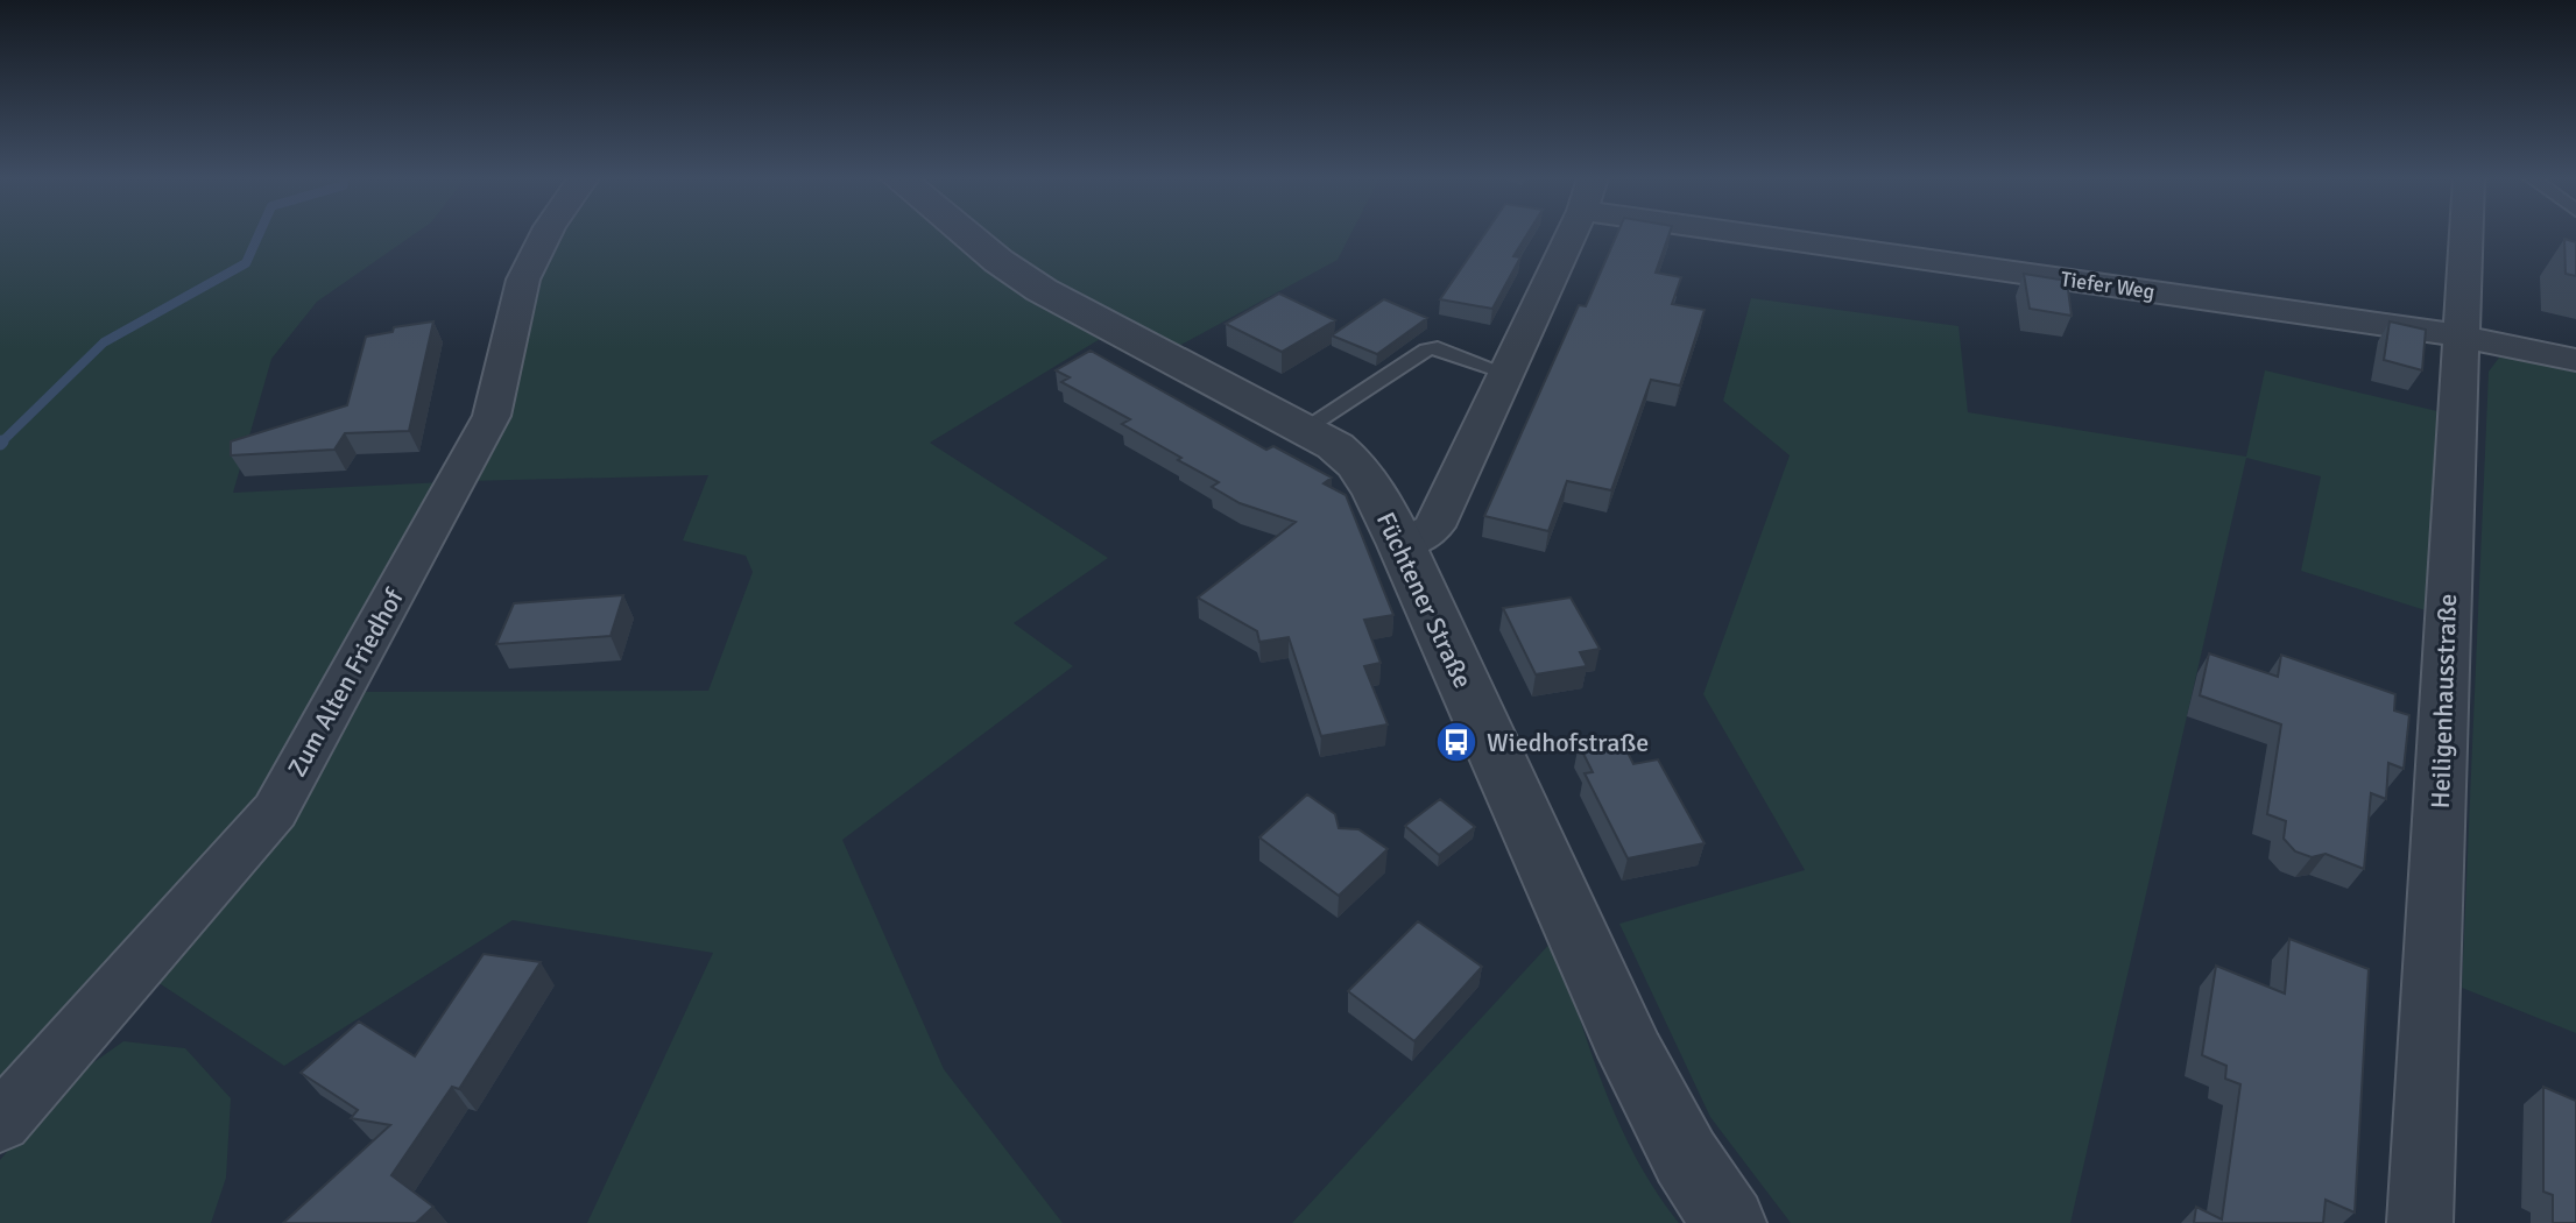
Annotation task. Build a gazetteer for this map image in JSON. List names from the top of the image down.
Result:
{
  "streets": {
    "street": [
      "Tiefer Weg",
      "Füchtener Straße",
      "Zum Alten Friedhof",
      "Heiligenhausstraße"
    ]
  },
  "crossings": [
    ["Tiefer Weg", "Heiligenhausstraße"]
  ],
  "places": {
    "bus stop": ["Wiedhofstraße"]
  }
}
